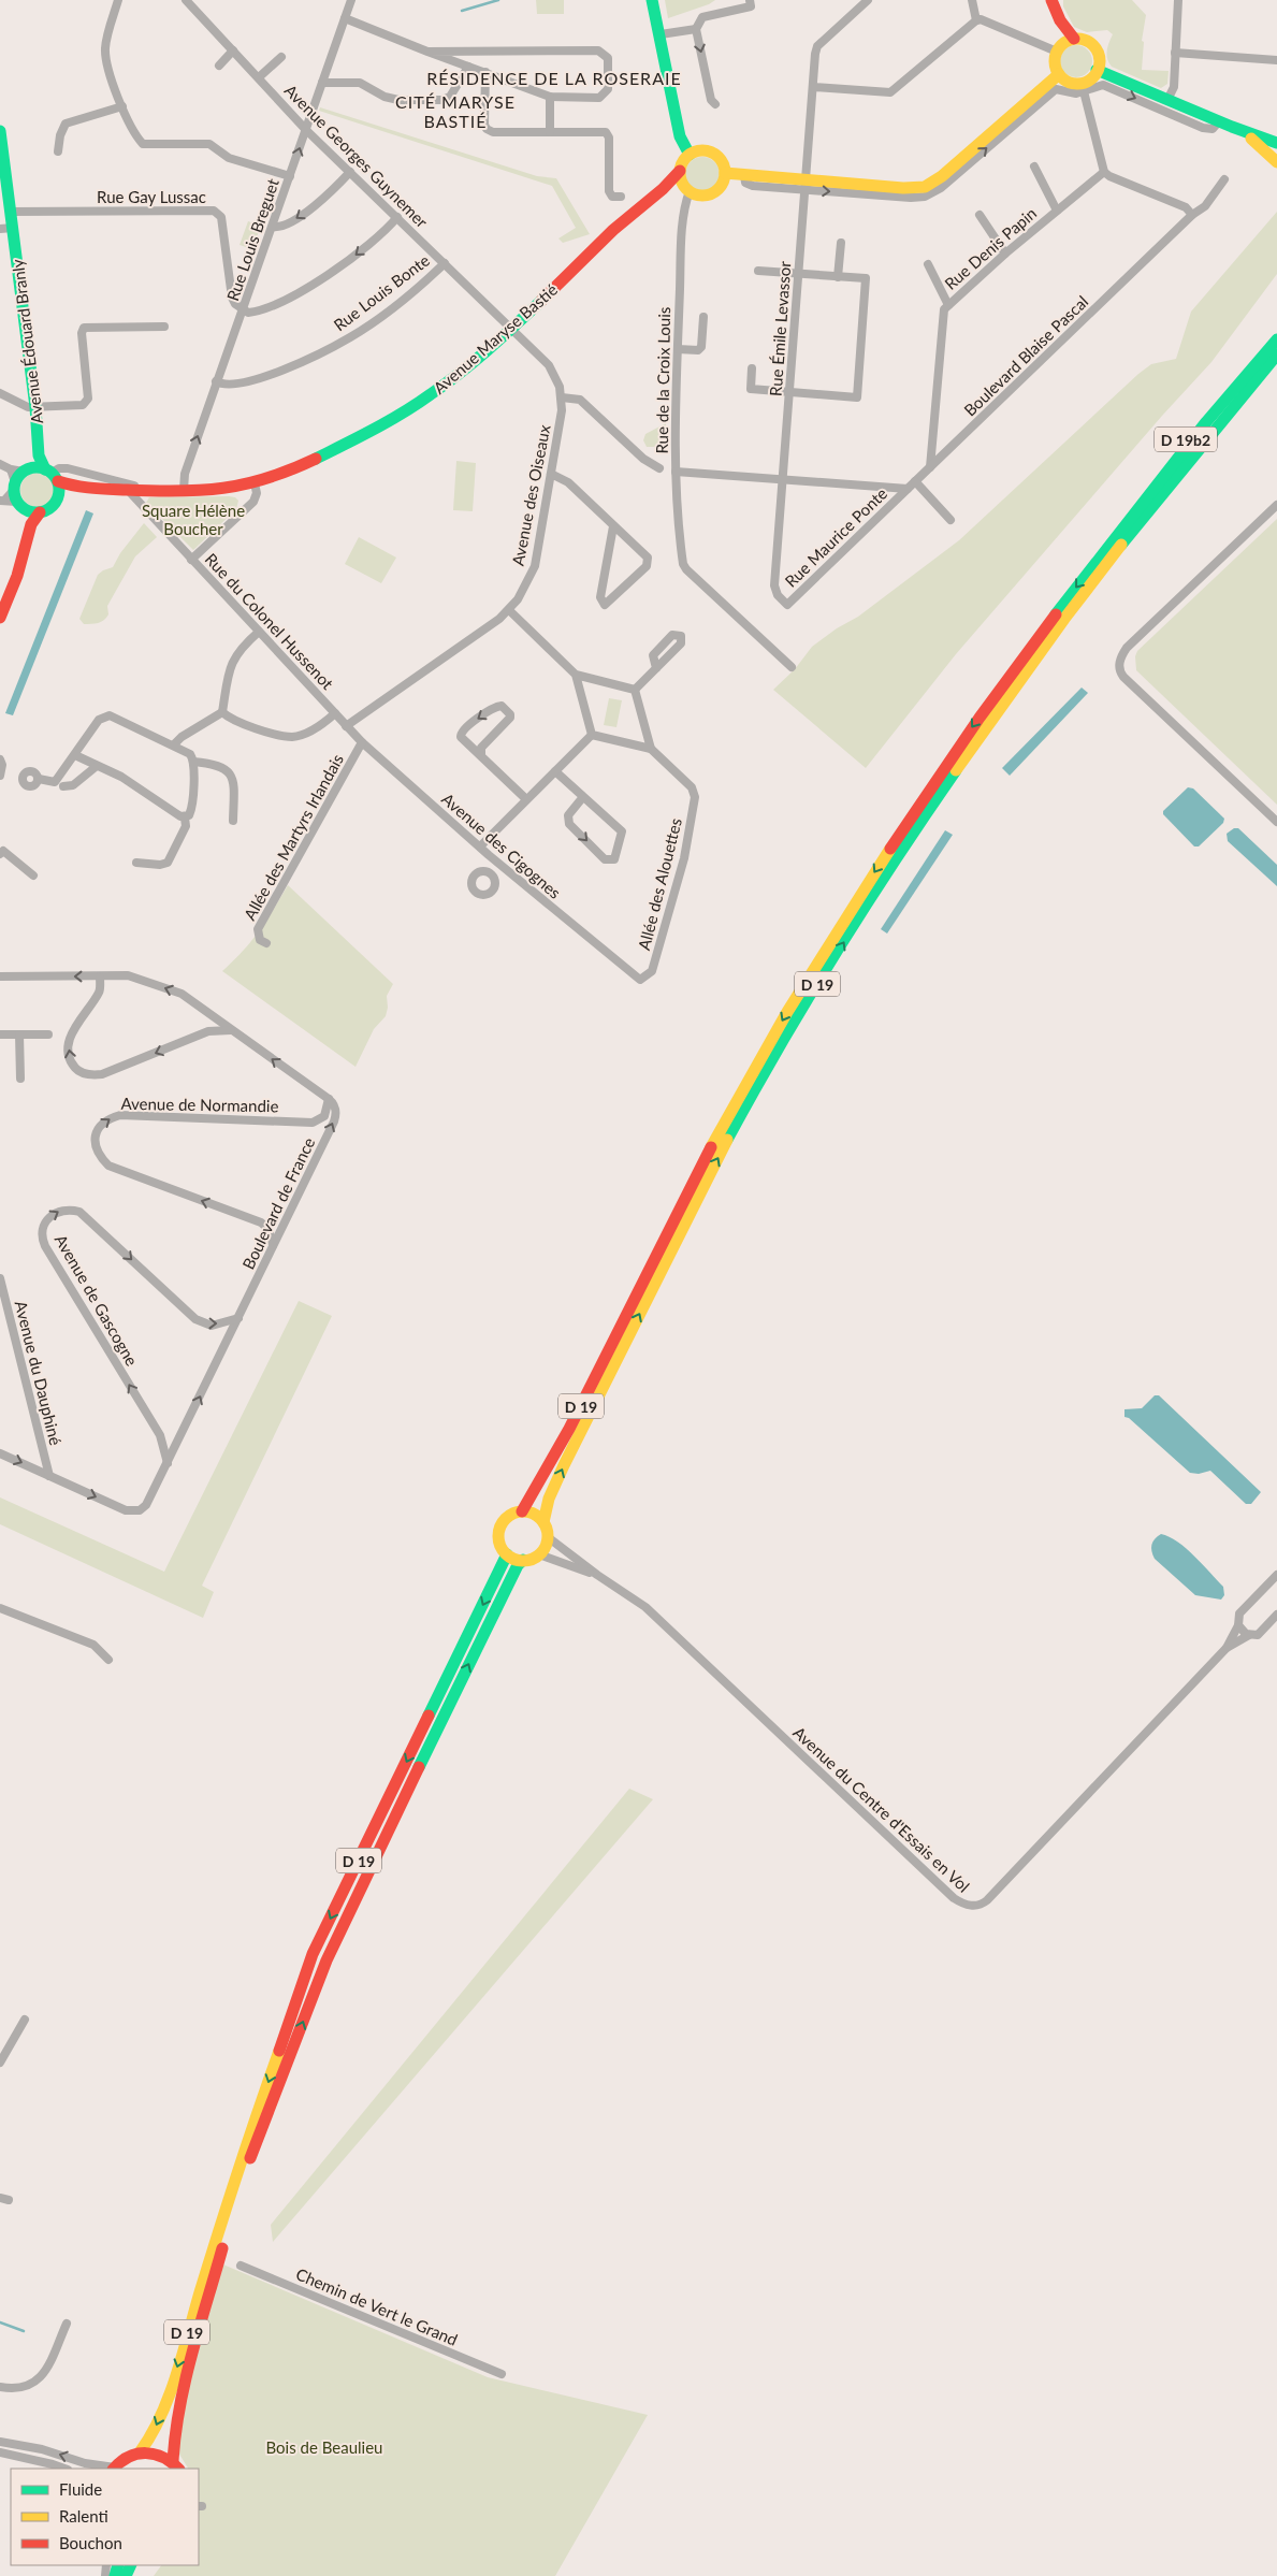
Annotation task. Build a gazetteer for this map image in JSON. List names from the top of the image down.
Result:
{
  "streets": {
    "main road": [
      "Avenue Maryse Bastié",
      "Avenue Édouard Branly",
      "D 19b2",
      "D 19"
    ],
    "street": [
      "Avenue Georges Guynemer",
      "Rue Gay Lussac",
      "Rue Louis Breguet",
      "Rue Denis Papin",
      "Rue Louis Bonte",
      "Rue Émile Levassor",
      "Boulevard Blaise Pascal",
      "Rue de la Croix Louis",
      "Avenue des Oiseaux",
      "Rue Maurice Ponte",
      "Rue du Colonel Hussenot",
      "Allée des Martyrs Irlandais",
      "Avenue des Cigognes",
      "Allée des Alouettes",
      "Avenue de Normandie",
      "Boulevard de France",
      "Avenue de Gascogne",
      "Avenue du Dauphiné",
      "Avenue du Centre d'Essais en Vol",
      "Chemin de Vert le Grand"
    ]
  },
  "crossings": [
    ["Avenue Georges Guynemer", "Rue Louis Breguet"],
    ["Avenue Georges Guynemer", "Rue Louis Bonte"],
    ["Avenue Georges Guynemer", "Avenue Maryse Bastié"],
    ["Avenue Georges Guynemer", "Avenue des Oiseaux"],
    ["Rue Gay Lussac", "Rue Louis Breguet"],
    ["Rue Gay Lussac", "Avenue Édouard Branly"],
    ["Rue Louis Breguet", "Rue Louis Bonte"],
    ["Rue Louis Breguet", "Avenue Maryse Bastié"],
    ["Rue Denis Papin", "Boulevard Blaise Pascal"],
    ["Rue Émile Levassor", "Rue Maurice Ponte"],
    ["Avenue Maryse Bastié", "Avenue Édouard Branly"],
    ["Avenue Maryse Bastié", "Rue de la Croix Louis"],
    ["Avenue Maryse Bastié", "Avenue des Oiseaux"],
    ["Avenue Maryse Bastié", "Rue du Colonel Hussenot"],
    ["Boulevard Blaise Pascal", "Rue Maurice Ponte"],
    ["D 19b2", "D 19"],
    ["Avenue des Oiseaux", "Rue du Colonel Hussenot"],
    ["Avenue des Oiseaux", "Avenue des Cigognes"],
    ["Rue du Colonel Hussenot", "Avenue des Cigognes"],
    ["Allée des Martyrs Irlandais", "Avenue des Cigognes"],
    ["Avenue des Cigognes", "Allée des Alouettes"],
    ["Avenue de Normandie", "Boulevard de France"],
    ["Boulevard de France", "Avenue de Gascogne"],
    ["Boulevard de France", "Avenue du Dauphiné"]
  ],
  "districts": ["RÉSIDENCE DE LA ROSERAIE", "CITÉ MARYSE BASTIÉ"],
  "parks": ["Square Hélène Boucher", "Bois de Beaulieu"],
  "legend": ["Fluide", "Ralenti", "Bouchon"]
}
